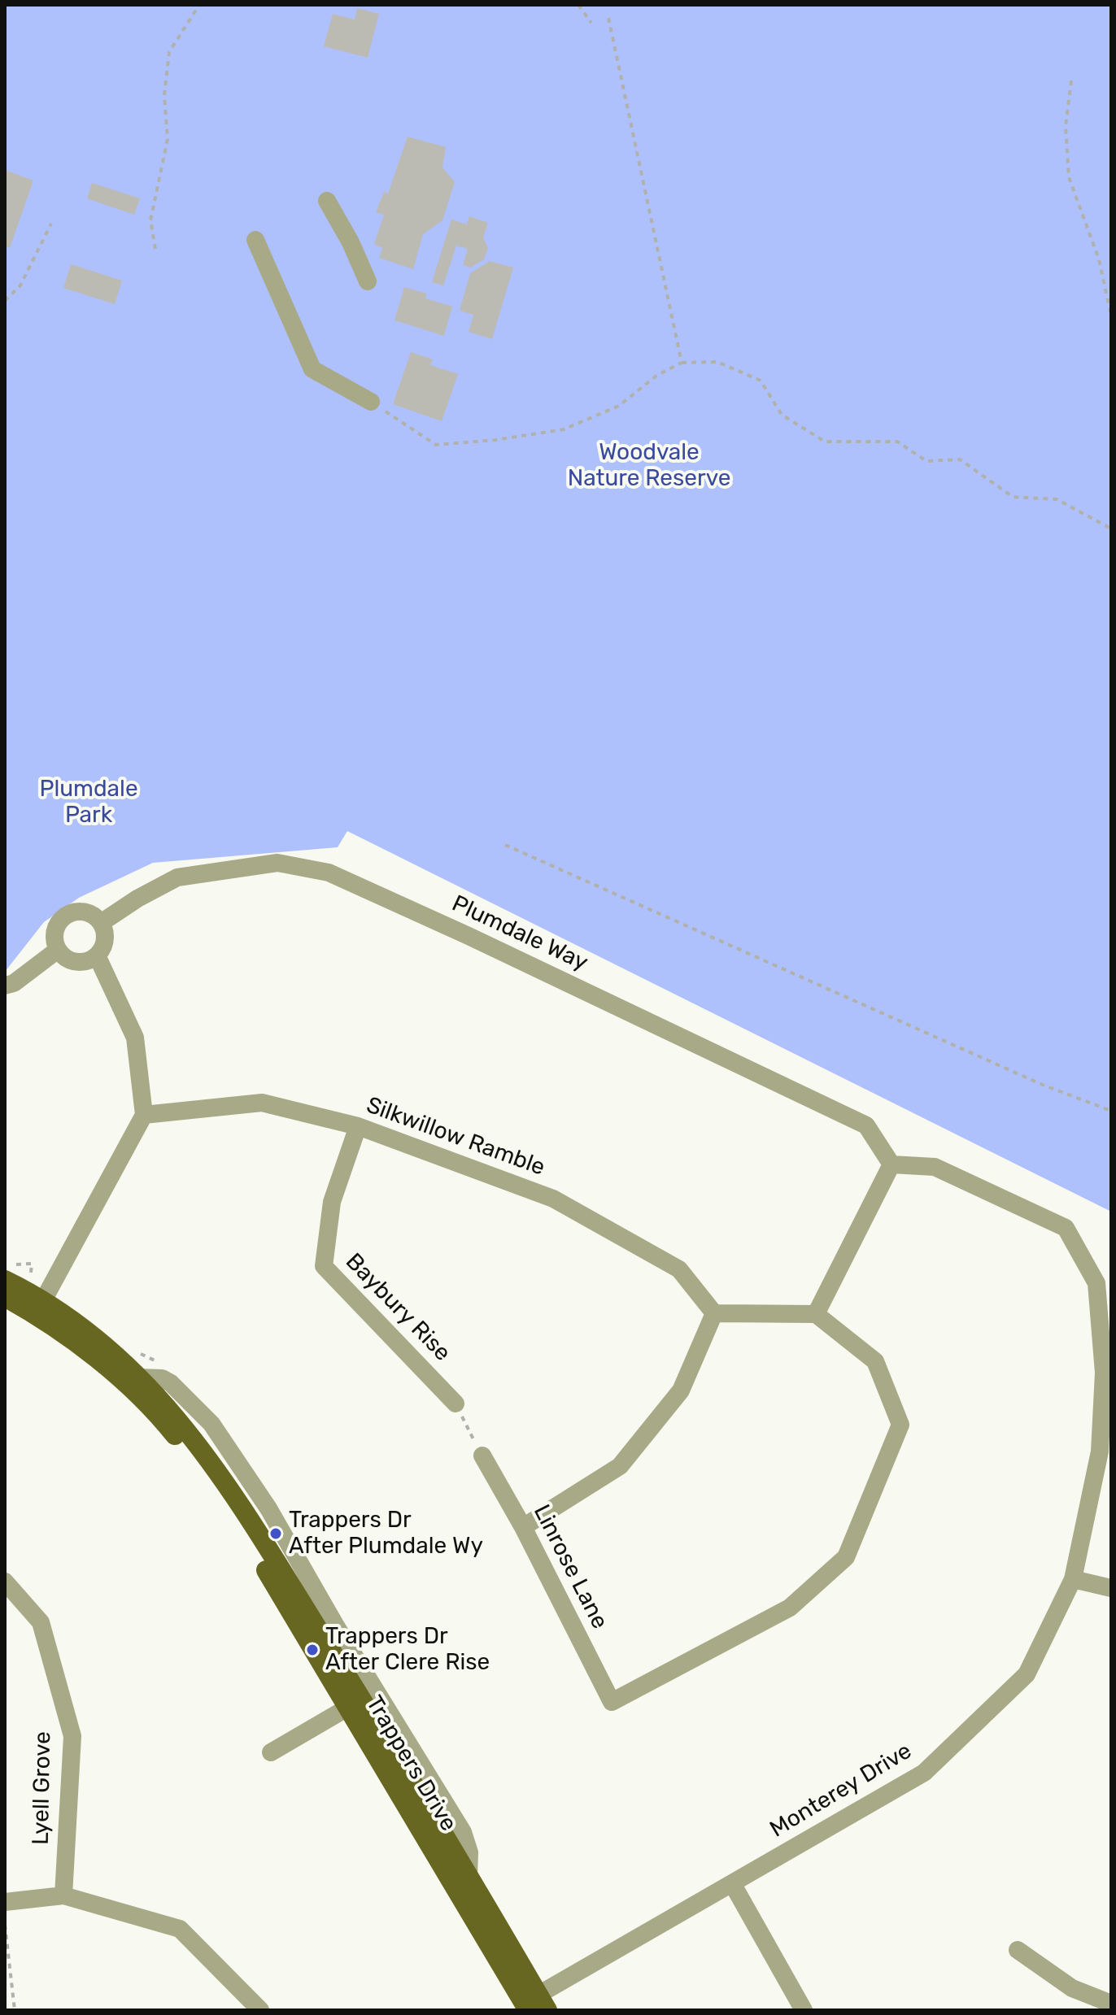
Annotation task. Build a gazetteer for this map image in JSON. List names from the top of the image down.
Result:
{
  "streets": {
    "main road": ["Trappers Drive"],
    "street": [
      "Plumdale Way",
      "Silkwillow Ramble",
      "Baybury Rise",
      "Linrose Lane",
      "Lyell Grove",
      "Monterey Drive"
    ]
  },
  "crossings": [
    ["Plumdale Way", "Monterey Drive"],
    ["Silkwillow Ramble", "Baybury Rise"],
    ["Trappers Drive", "Monterey Drive"]
  ],
  "parks": ["Woodvale Nature Reserve", "Plumdale Park"],
  "places": ["Trappers Dr After Plumdale Wy", "Trappers Dr After Clere Rise"]
}
